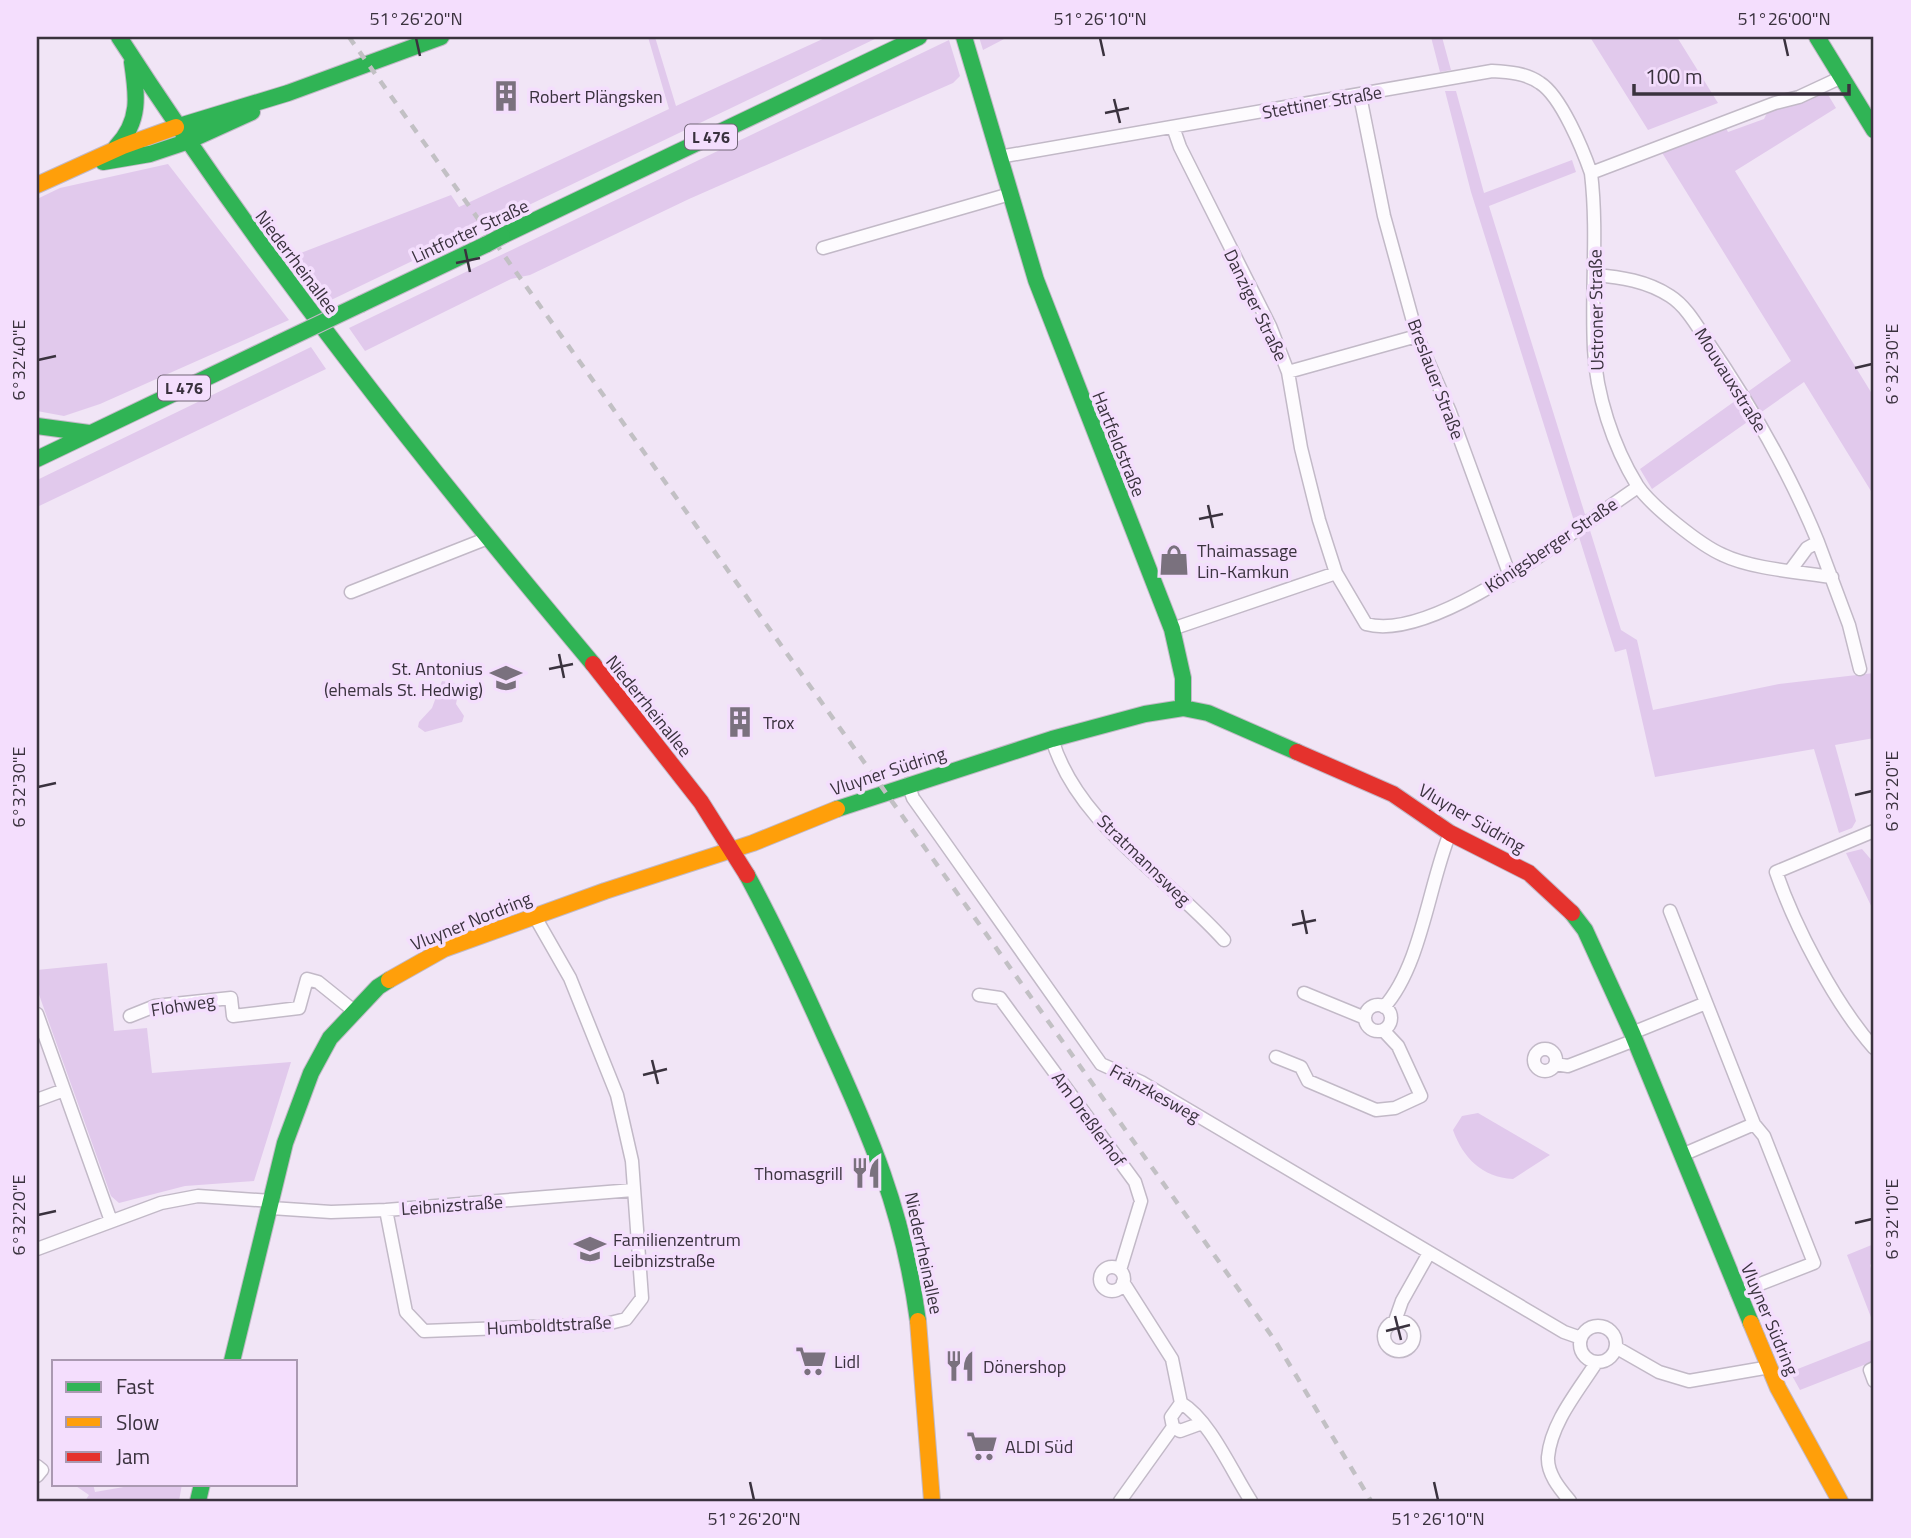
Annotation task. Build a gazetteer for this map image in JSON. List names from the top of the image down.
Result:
{
  "streets": {
    "street": [
      "Stettiner Straße",
      "L 476",
      "Lintforter Straße",
      "Niederrheinallee",
      "Danziger Straße",
      "Ustroner Straße",
      "Breslauer Straße",
      "Mouvauxstraße",
      "Hartfeldstraße",
      "Königsberger Straße",
      "Vluyner Südring",
      "Stratmannsweg",
      "Vluyner Nordring",
      "Flohweg",
      "Fränzkesweg",
      "Am Dreßlerhof",
      "Leibnizstraße",
      "Humboldtstraße"
    ]
  },
  "crossings": [
    ["Stettiner Straße", "Danziger Straße"],
    ["Stettiner Straße", "Ustroner Straße"],
    ["Stettiner Straße", "Breslauer Straße"],
    ["Stettiner Straße", "Hartfeldstraße"],
    ["Niederrheinallee", "Vluyner Südring"],
    ["Niederrheinallee", "Vluyner Nordring"],
    ["Danziger Straße", "Königsberger Straße"],
    ["Ustroner Straße", "Mouvauxstraße"],
    ["Ustroner Straße", "Königsberger Straße"],
    ["Breslauer Straße", "Königsberger Straße"],
    ["Hartfeldstraße", "Vluyner Südring"],
    ["Vluyner Südring", "Stratmannsweg"],
    ["Vluyner Südring", "Vluyner Nordring"],
    ["Vluyner Südring", "Fränzkesweg"],
    ["Vluyner Nordring", "Flohweg"],
    ["Vluyner Nordring", "Leibnizstraße"],
    ["Vluyner Nordring", "Humboldtstraße"],
    ["Leibnizstraße", "Humboldtstraße"]
  ],
  "places": {
    "building": ["Robert Plängsken", "Trox"],
    "shop": ["Thaimassage Lin-Kamkun"],
    "school or university": ["St. Antonius (ehemals St. Hedwig)", "Familienzentrum Leibnizstraße"],
    "restaurant": ["Thomasgrill", "Dönershop"],
    "supermarket": ["Lidl", "ALDI Süd"]
  },
  "legend": ["Fast", "Slow", "Jam"],
  "scale_bar": "100 m",
  "coordinates": [
    "51°26'20\"N",
    "51°26'10\"N",
    "51°26'00\"N",
    "6°32'40\"E",
    "6°32'30\"E",
    "6°32'20\"E",
    "6°32'10\"E"
  ]
}
